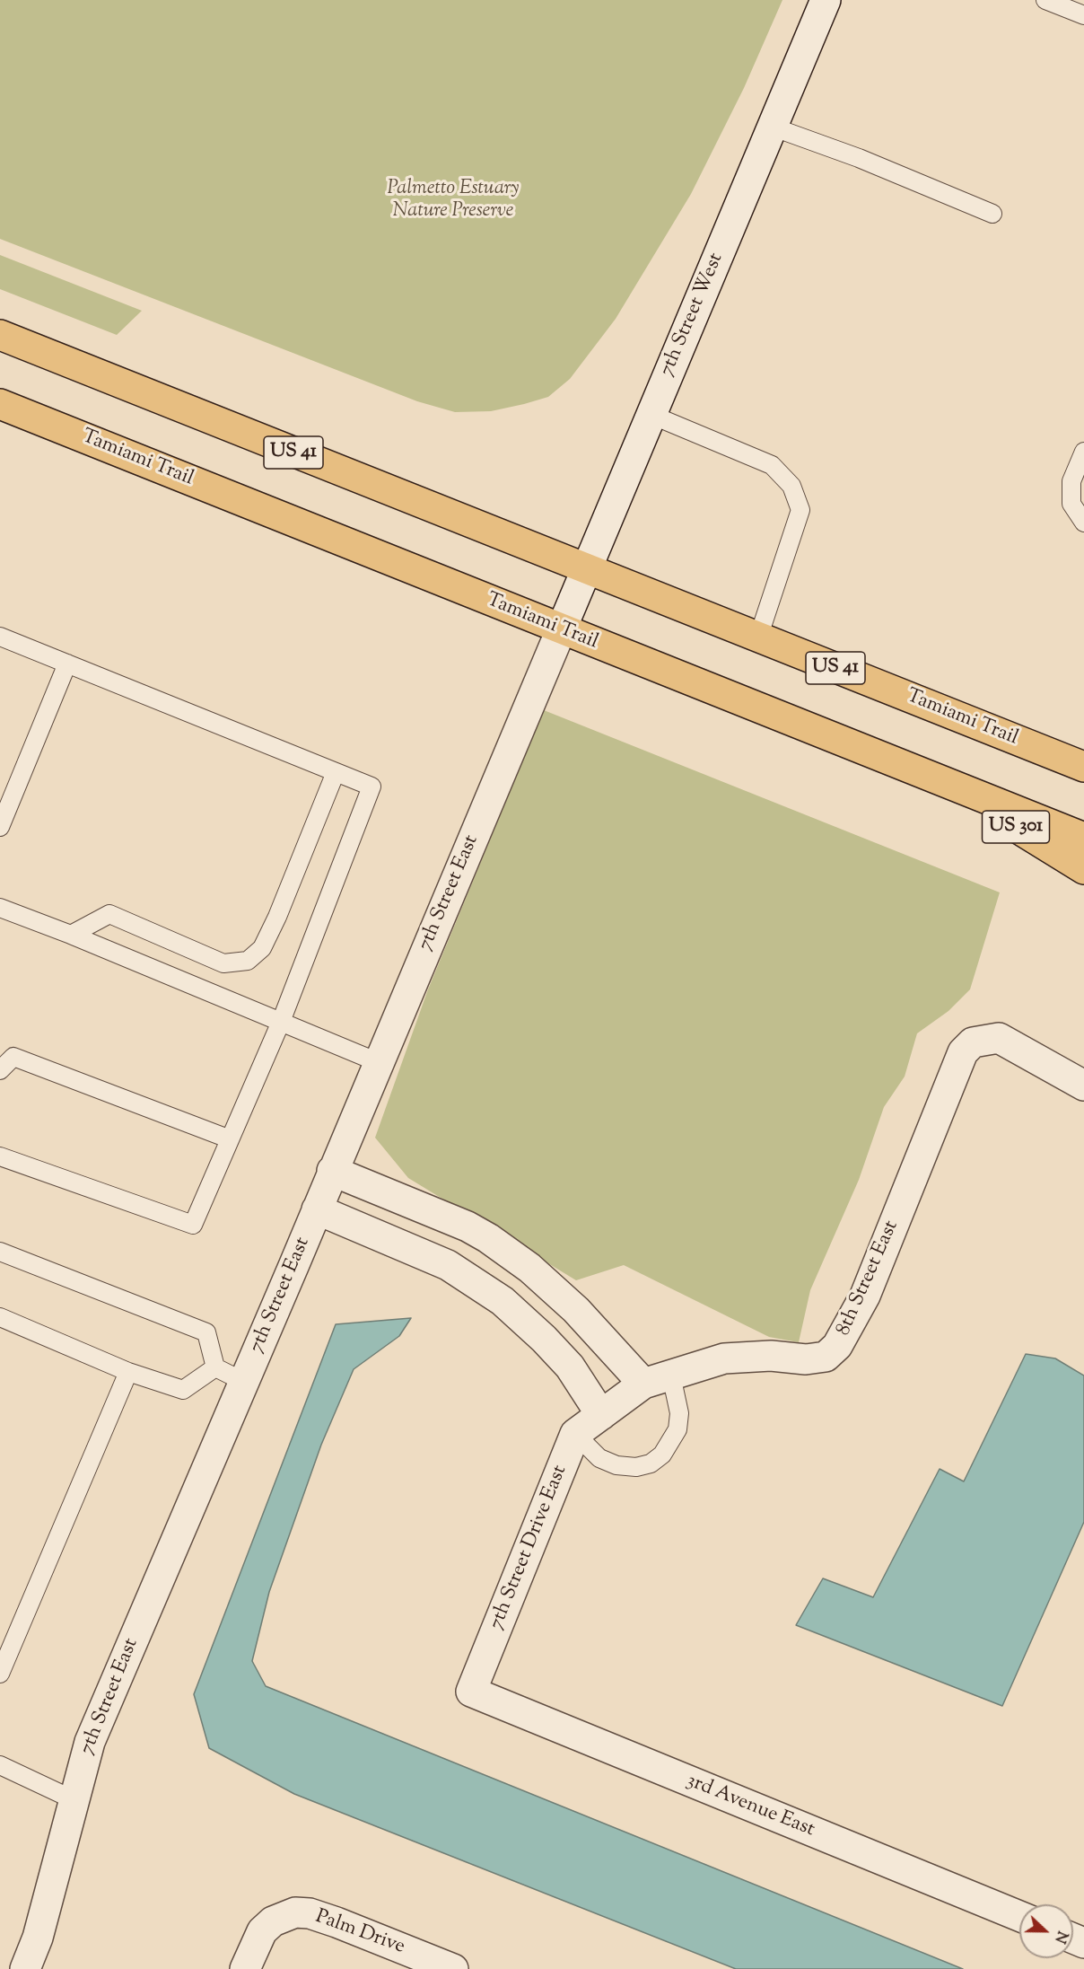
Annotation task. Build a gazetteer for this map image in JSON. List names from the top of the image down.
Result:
{
  "streets": {
    "highway": ["US 41", "Tamiami Trail", "US 301"],
    "street": [
      "7th Street West",
      "7th Street East",
      "8th Street East",
      "7th Street Drive East",
      "3rd Avenue East",
      "Palm Drive"
    ]
  },
  "crossings": [
    ["7th Street West", "Tamiami Trail"],
    ["7th Street West", "7th Street East"],
    ["Tamiami Trail", "US 301"],
    ["Tamiami Trail", "7th Street East"],
    ["7th Street Drive East", "3rd Avenue East"]
  ],
  "parks": ["Palmetto Estuary Nature Preserve"],
  "north": "right"
}
